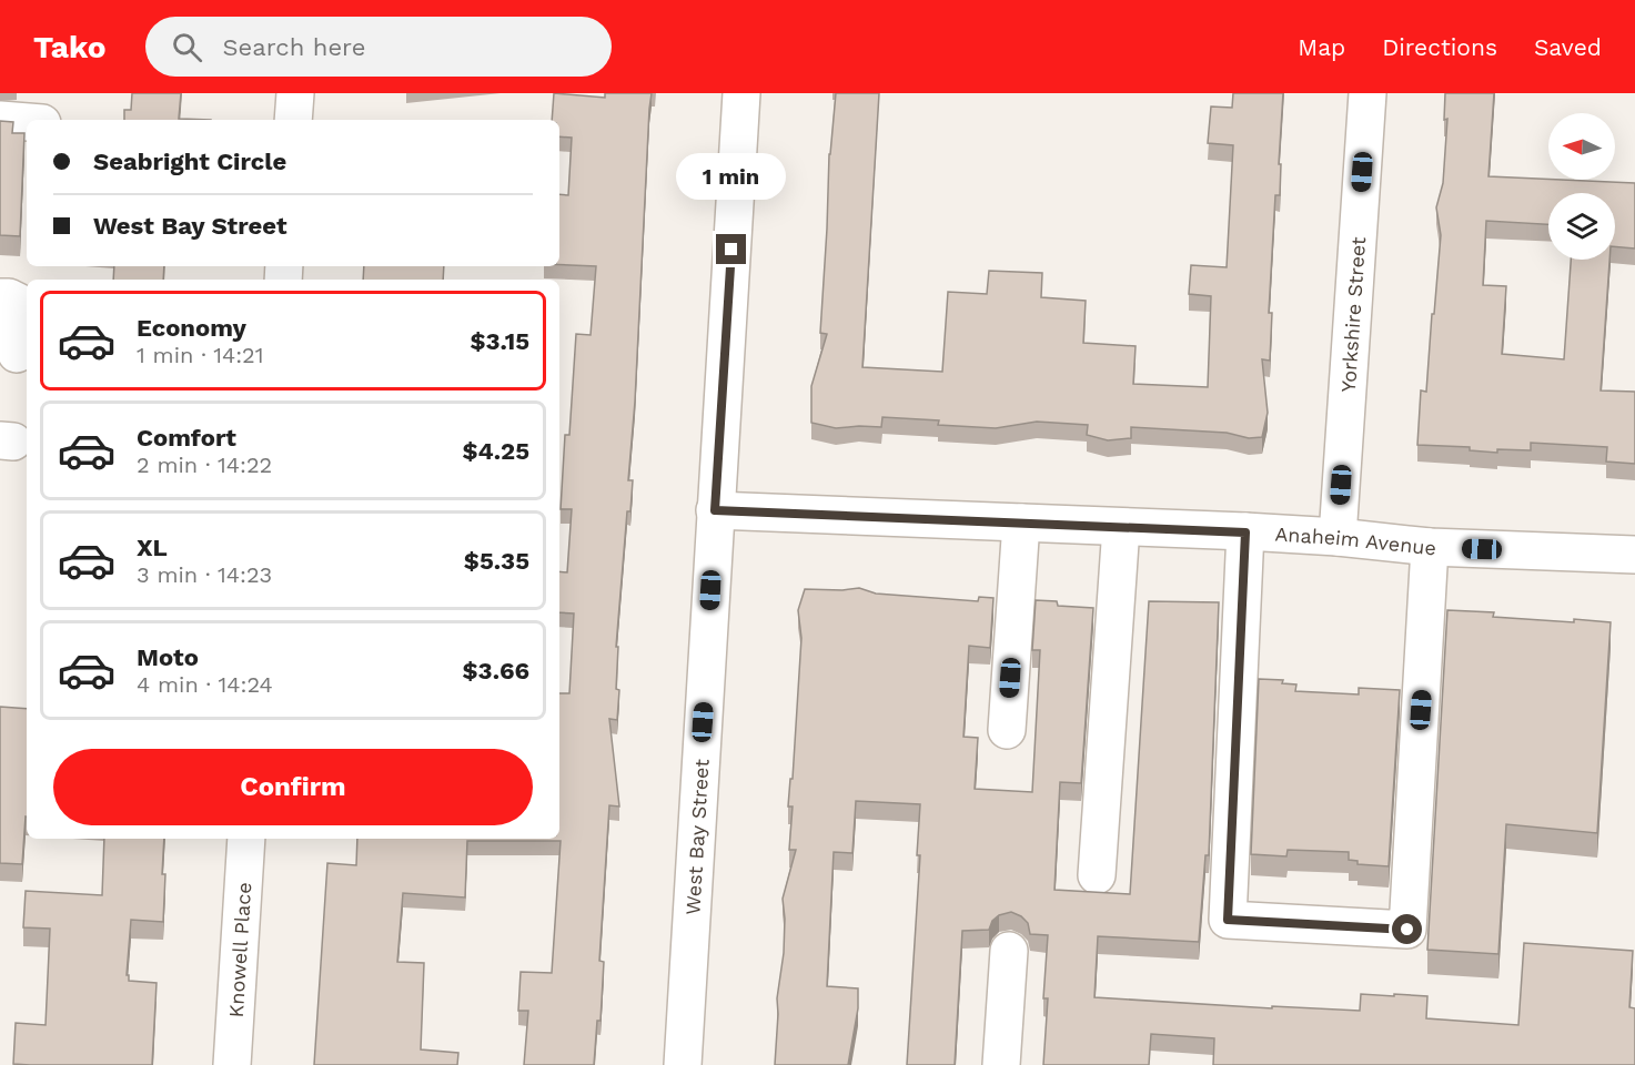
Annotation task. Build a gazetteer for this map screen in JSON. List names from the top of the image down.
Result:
{
  "streets": {
    "street": [
      "Yorkshire Street",
      "Anaheim Avenue",
      "West Bay Street",
      "Knowell Place"
    ]
  },
  "crossings": [
    ["Yorkshire Street", "Anaheim Avenue"],
    ["Anaheim Avenue", "West Bay Street"]
  ],
  "north": "left",
  "page": {
    "header": "Tako",
    "search": "Search here",
    "nav": ["Map", "Directions", "Saved"],
    "banner": ["Seabright Circle", "West Bay Street"],
    "bubble": "1 min",
    "list": [
      {
        "name": "Economy",
        "note": "1 min · 14:21",
        "value": "$3.15"
      },
      {
        "name": "Comfort",
        "note": "2 min · 14:22",
        "value": "$4.25"
      },
      {
        "name": "XL",
        "note": "3 min · 14:23",
        "value": "$5.35"
      },
      {
        "name": "Moto",
        "note": "4 min · 14:24",
        "value": "$3.66"
      }
    ],
    "buttons": "Confirm"
  }
}
